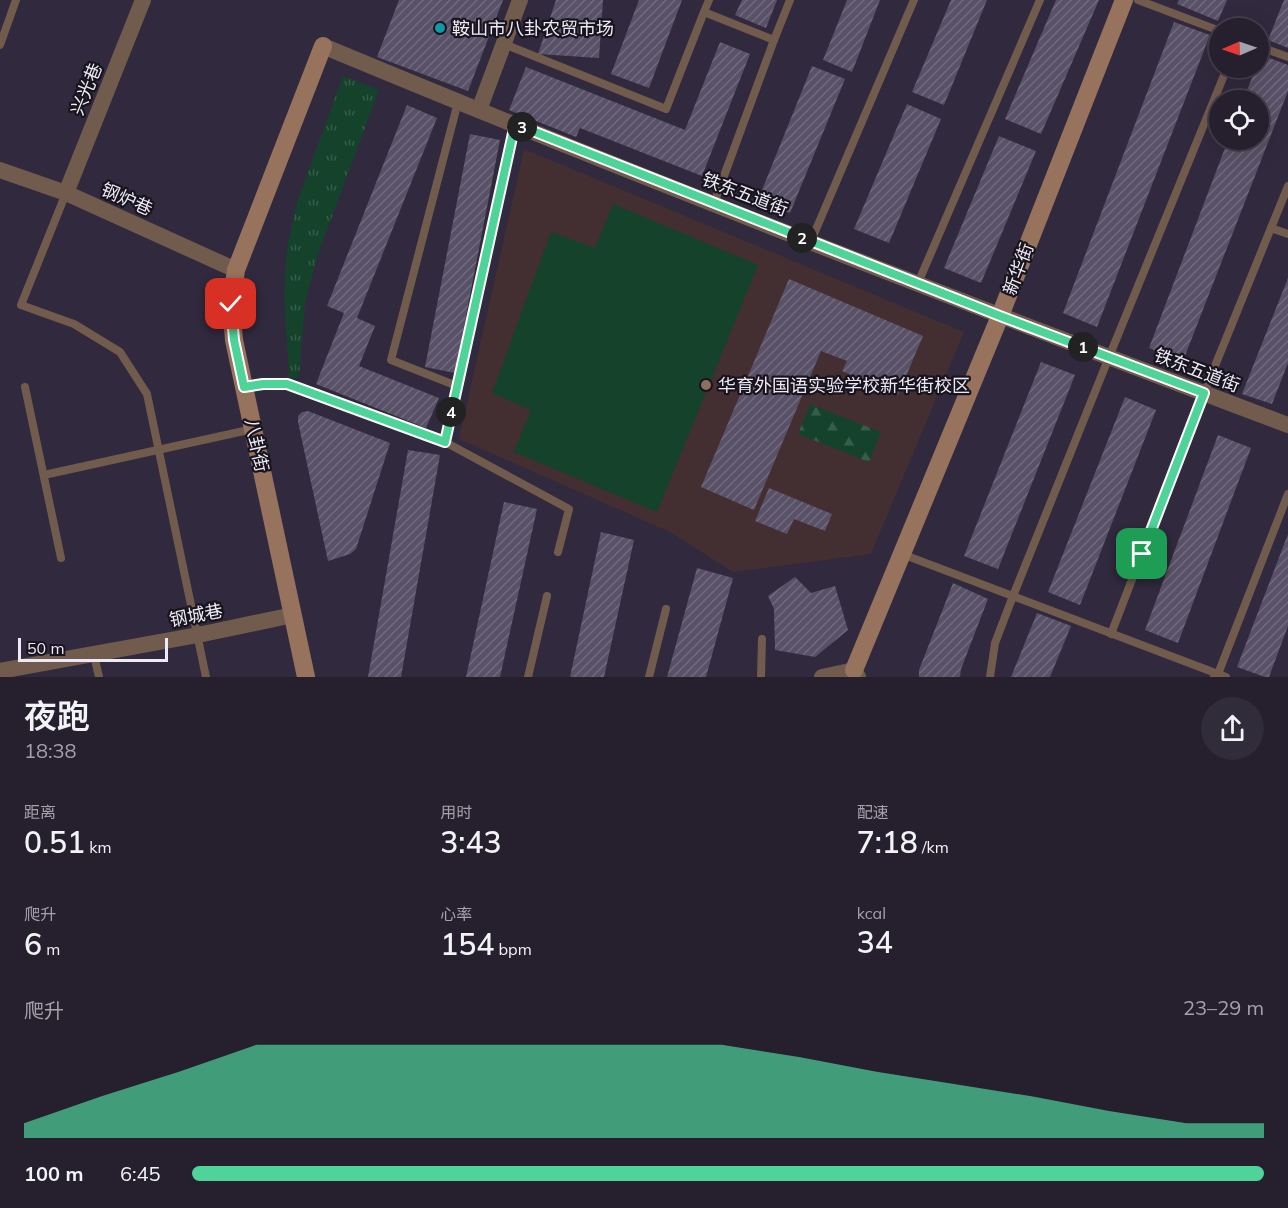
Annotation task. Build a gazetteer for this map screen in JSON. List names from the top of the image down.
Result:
{
  "streets": {
    "street": [
      "兴光巷",
      "铁东五道街",
      "钢炉巷",
      "新华街",
      "八卦街",
      "钢城巷"
    ]
  },
  "crossings": [
    ["兴光巷", "钢炉巷"],
    ["铁东五道街", "新华街"],
    ["铁东五道街", "八卦街"],
    ["钢炉巷", "八卦街"],
    ["八卦街", "钢城巷"]
  ],
  "places": ["鞍山市八卦农贸市场", "华育外国语实验学校新华街校区"],
  "scale_bar": "50 m",
  "north": "left",
  "page": {
    "pins": [
      "3",
      "2",
      "1",
      "4"
    ],
    "scale": "50 m",
    "heading": ["夜跑", "18:38"],
    "stats": [
      ["距离", "0.51 km"],
      ["用时", "3:43"],
      ["配速", "7:18 /km"],
      ["爬升", "6 m"],
      ["心率", "154 bpm"],
      ["kcal", "34"]
    ],
    "chart": ["爬升", "23–29 m"],
    "list": [
      {
        "name": "100 m",
        "note": "6:45"
      }
    ]
  }
}
